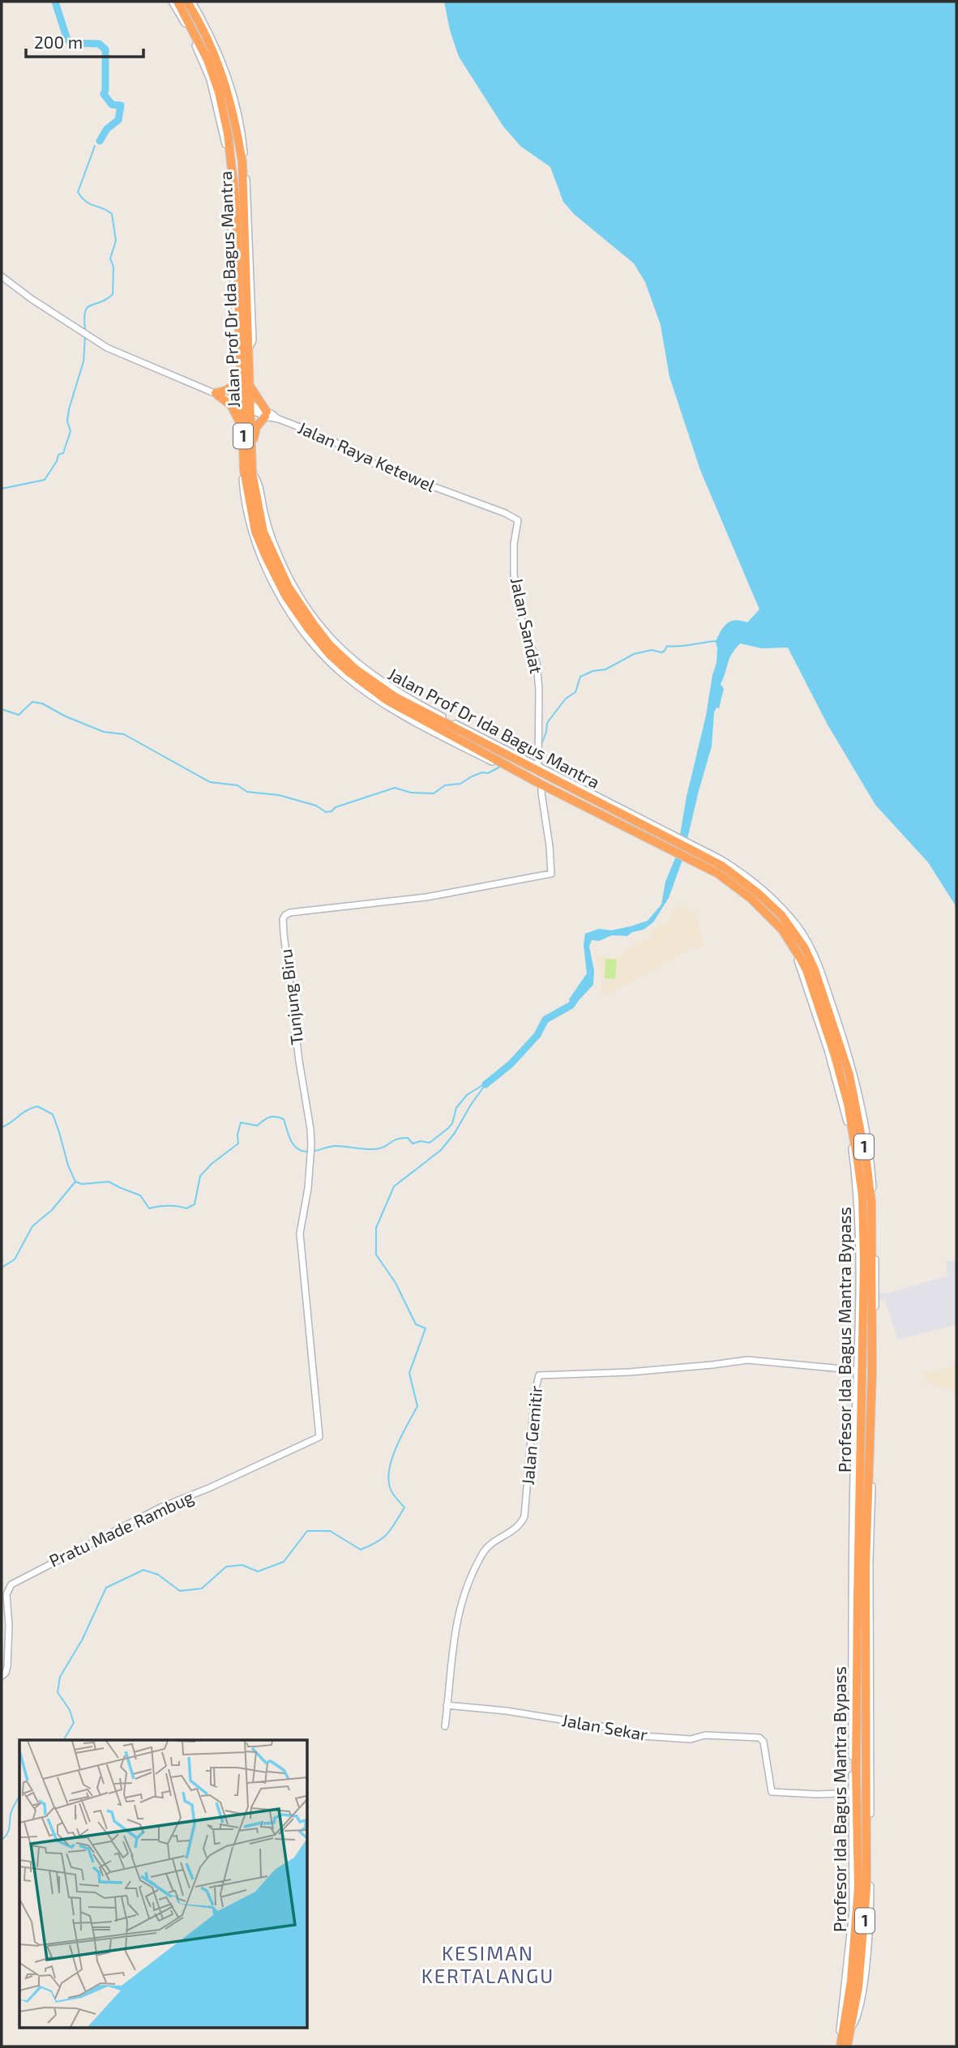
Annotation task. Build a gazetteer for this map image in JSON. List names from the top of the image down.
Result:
{
  "streets": {
    "highway": ["Jalan Prof Dr Ida Bagus Mantra", "1", "Profesor Ida Bagus Mantra Bypass"],
    "street": [
      "Jalan Raya Ketewel",
      "Jalan Sandat",
      "Tunjung Biru",
      "Jalan Gemitir",
      "Pratu Made Rambug",
      "Jalan Sekar"
    ]
  },
  "crossings": [
    ["Jalan Prof Dr Ida Bagus Mantra", "Jalan Raya Ketewel"],
    ["Jalan Prof Dr Ida Bagus Mantra", "Tunjung Biru"],
    ["Jalan Prof Dr Ida Bagus Mantra", "Profesor Ida Bagus Mantra Bypass"],
    ["Jalan Raya Ketewel", "Jalan Sandat"],
    ["Tunjung Biru", "Profesor Ida Bagus Mantra Bypass"],
    ["Tunjung Biru", "Pratu Made Rambug"],
    ["Profesor Ida Bagus Mantra Bypass", "Jalan Gemitir"],
    ["Profesor Ida Bagus Mantra Bypass", "Jalan Sekar"],
    ["Jalan Gemitir", "Jalan Sekar"]
  ],
  "districts": ["KESIMAN KERTALANGU"],
  "scale_bar": "200 m"
}
